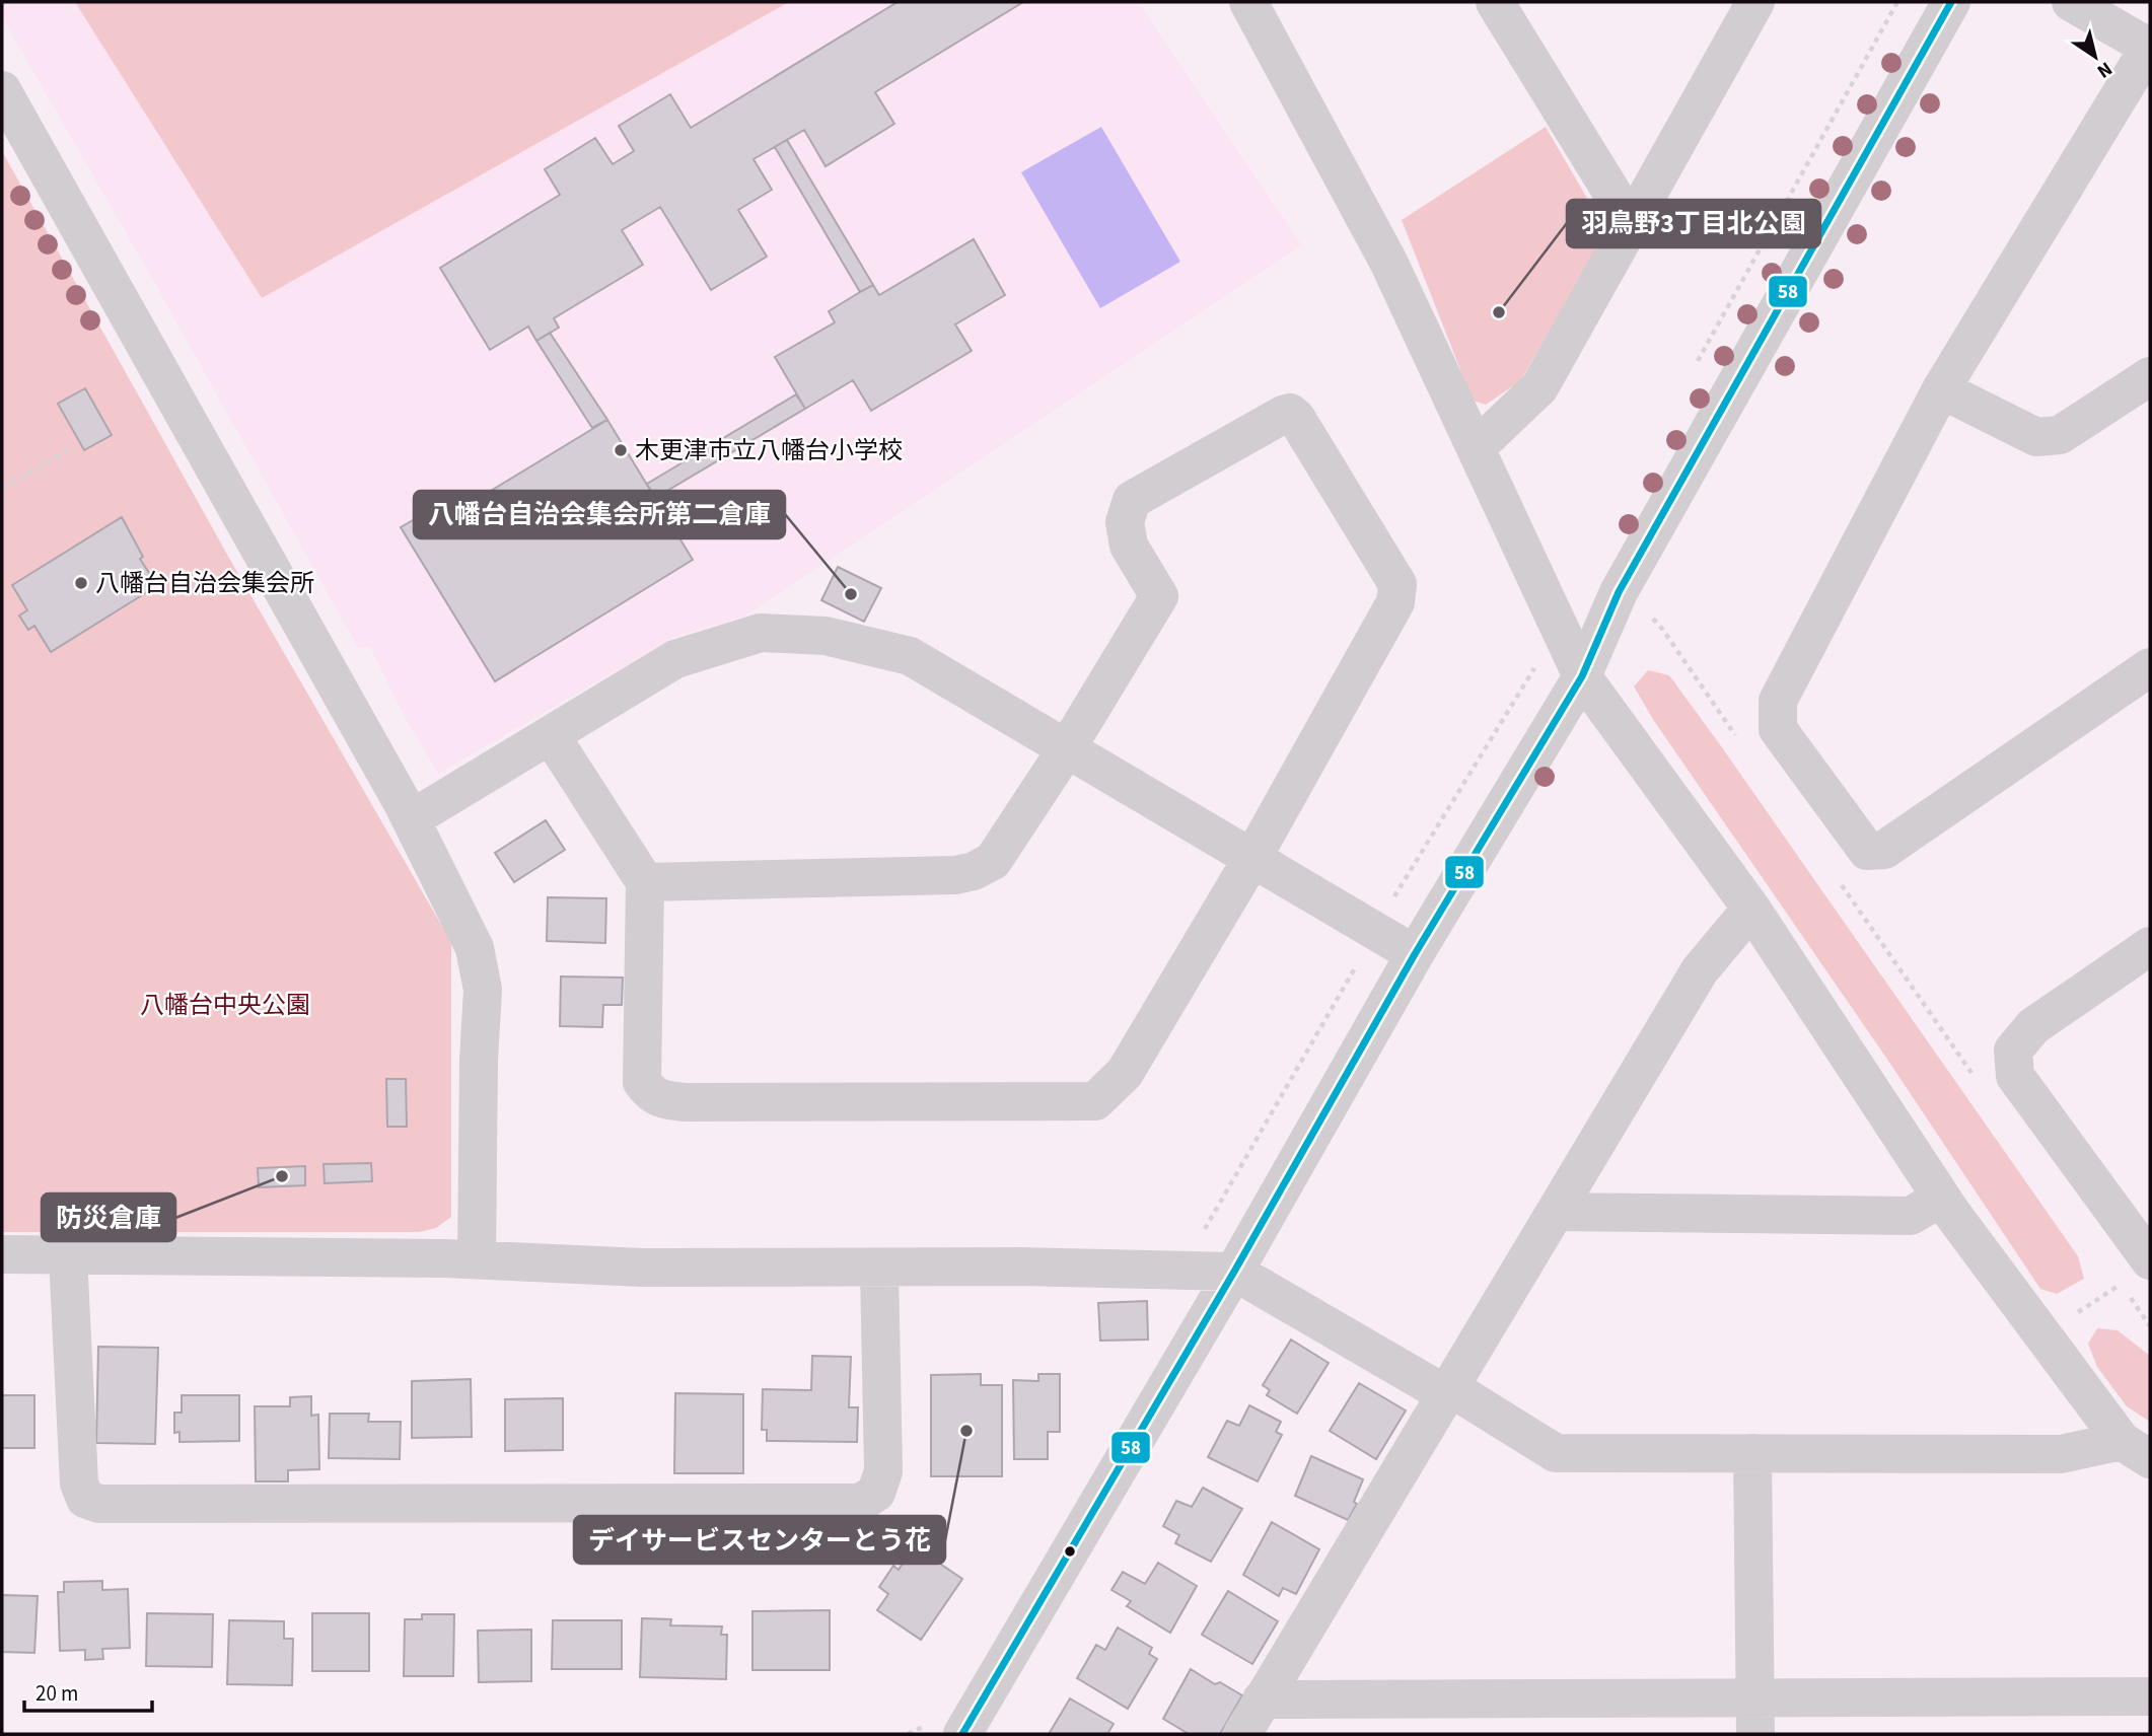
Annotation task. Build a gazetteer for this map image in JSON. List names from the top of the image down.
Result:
{
  "parks": ["八幡台中央公園"],
  "places": [
    "羽鳥野3丁目北公園",
    "木更津市立八幡台小学校",
    "八幡台自治会集会所",
    "八幡台自治会集会所第二倉庫",
    "防災倉庫",
    "デイサービスセンターとう花"
  ],
  "lines": ["transit line 58"],
  "scale_bar": "20 m",
  "north": "bottom right"
}
